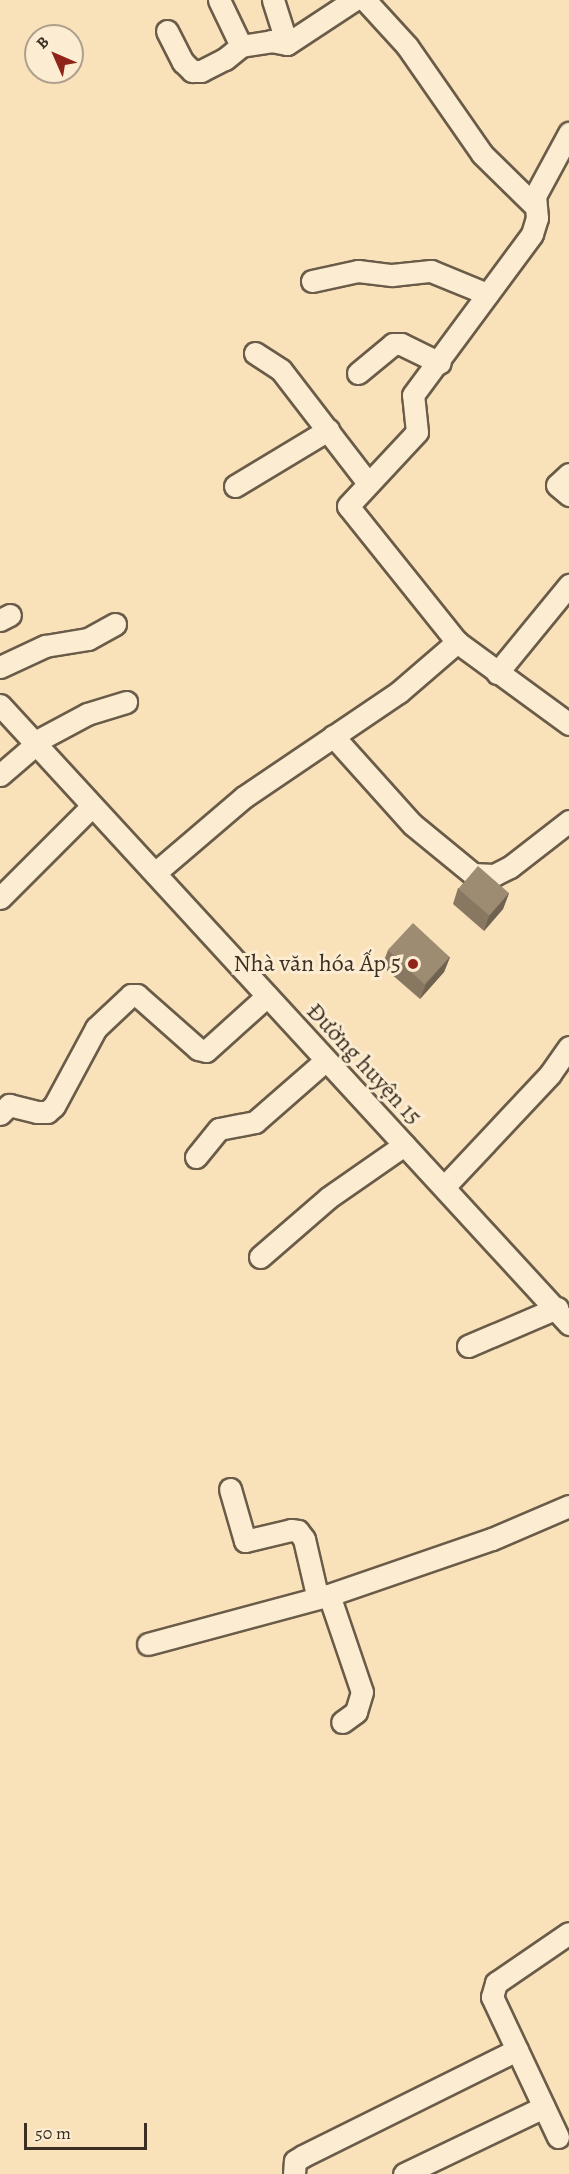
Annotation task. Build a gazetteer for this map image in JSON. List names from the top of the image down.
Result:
{
  "streets": {
    "street": ["Đường huyện 15"]
  },
  "places": ["Nhà văn hóa Ấp 5"],
  "scale_bar": "50 m",
  "north": "top left"
}
